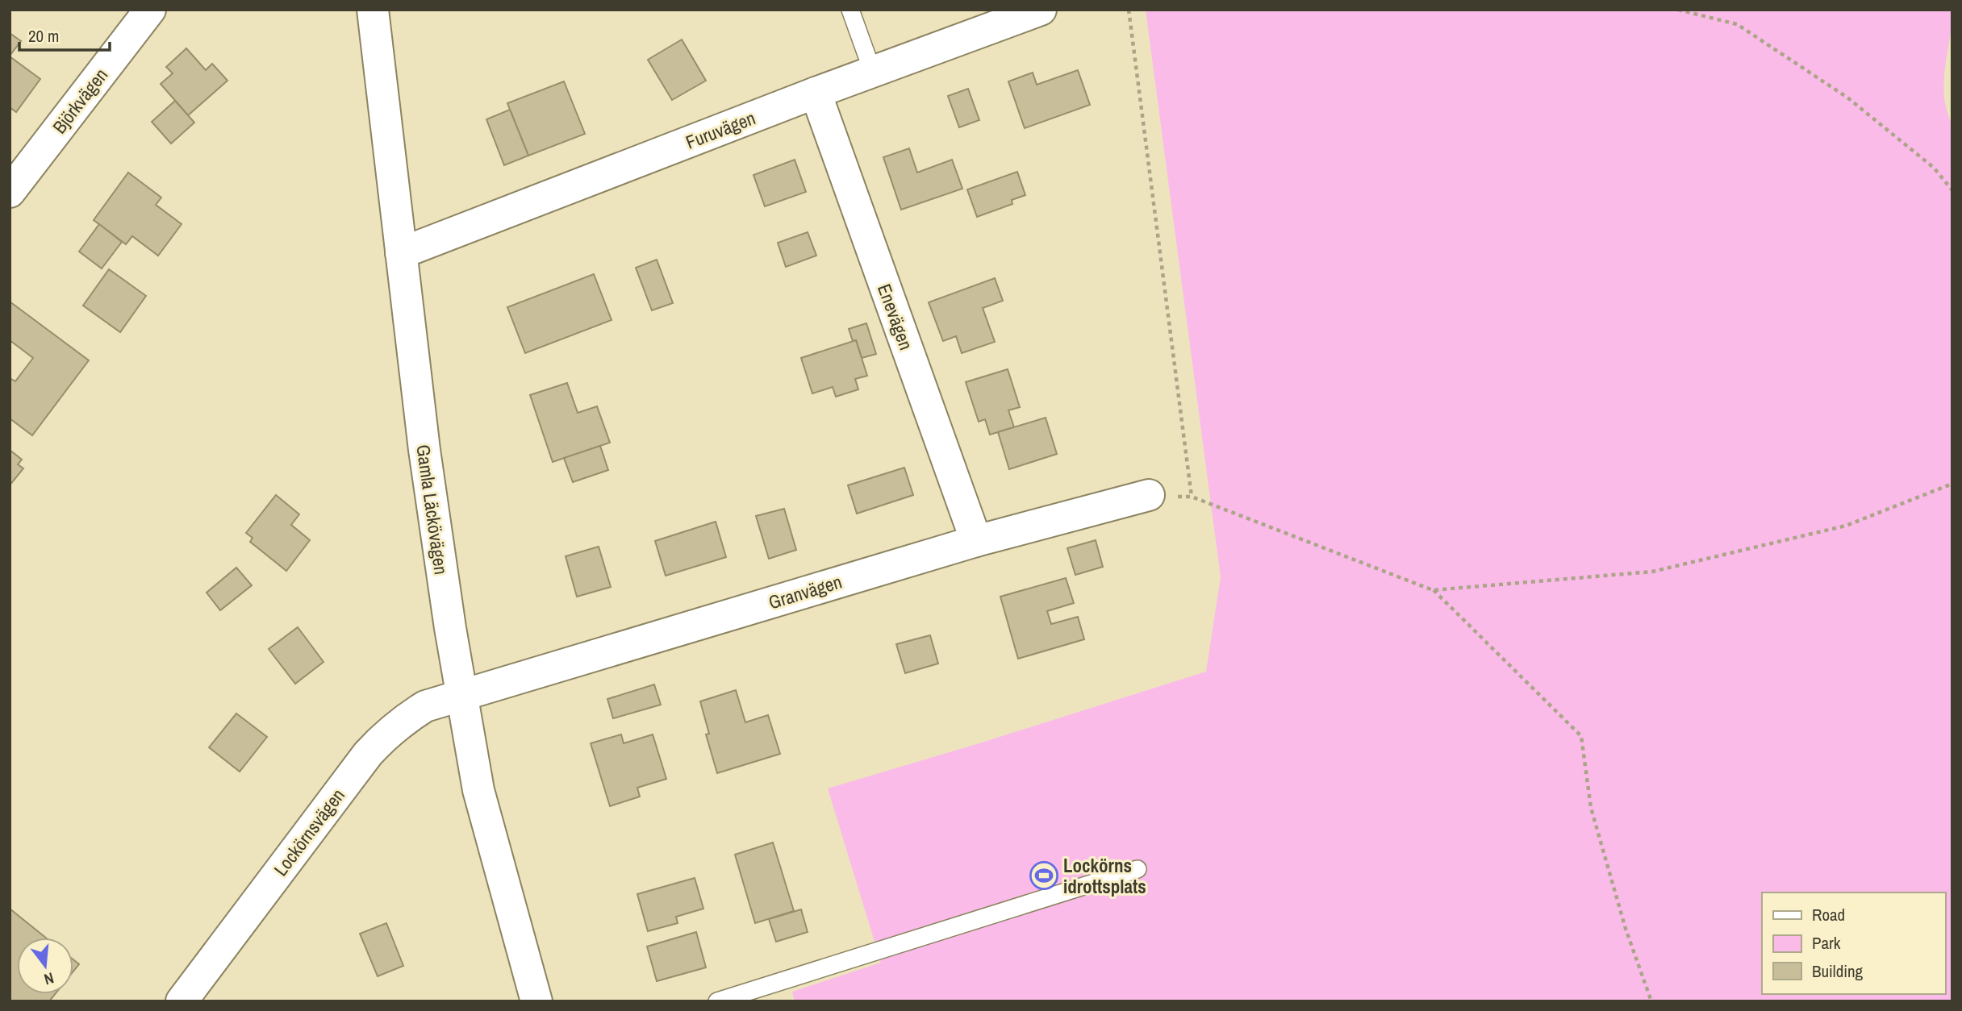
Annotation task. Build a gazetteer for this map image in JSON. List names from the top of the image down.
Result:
{
  "streets": {
    "street": [
      "Björkvägen",
      "Furuvägen",
      "Enevägen",
      "Gamla Läckövägen",
      "Granvägen",
      "Lockörnsvägen"
    ]
  },
  "crossings": [
    ["Furuvägen", "Enevägen"],
    ["Furuvägen", "Gamla Läckövägen"],
    ["Enevägen", "Granvägen"],
    ["Gamla Läckövägen", "Granvägen"],
    ["Gamla Läckövägen", "Lockörnsvägen"],
    ["Granvägen", "Lockörnsvägen"]
  ],
  "places": {
    "sports": ["Lockörns idrottsplats"]
  },
  "legend": ["Road", "Park", "Building"],
  "scale_bar": "20 m",
  "north": "bottom"
}
